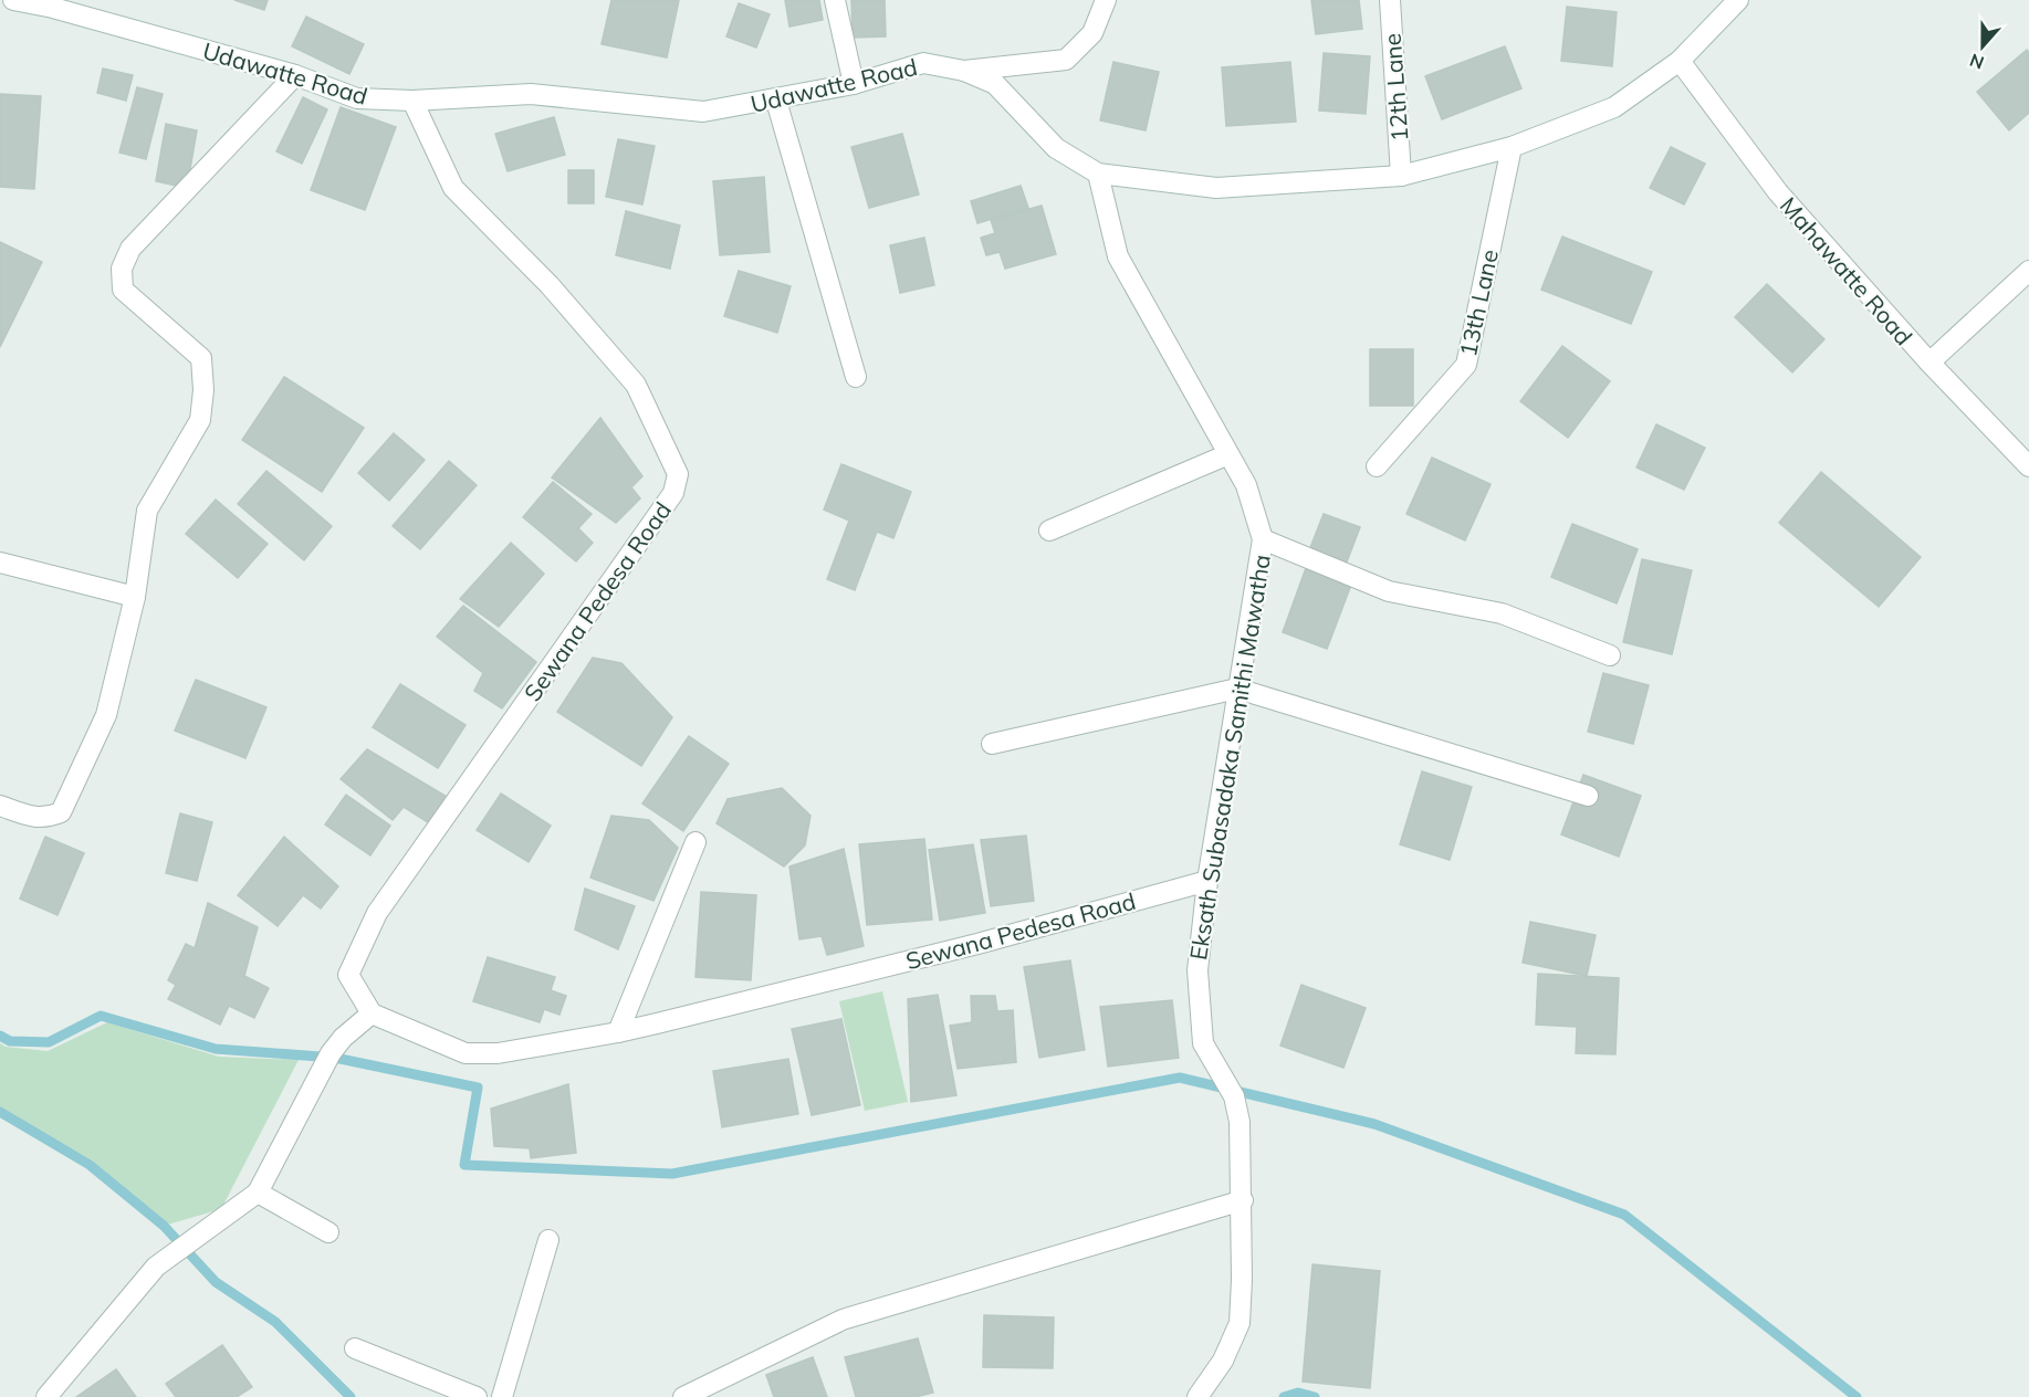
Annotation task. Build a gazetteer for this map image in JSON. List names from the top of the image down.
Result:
{
  "streets": {
    "street": [
      "Udawatte Road",
      "12th Lane",
      "Mahawatte Road",
      "13th Lane",
      "Sewana Pedesa Road",
      "Eksath Subasadaka Samithi Mawatha"
    ]
  },
  "crossings": [
    ["Udawatte Road", "12th Lane"],
    ["Udawatte Road", "Mahawatte Road"],
    ["Udawatte Road", "13th Lane"],
    ["Udawatte Road", "Sewana Pedesa Road"],
    ["Udawatte Road", "Eksath Subasadaka Samithi Mawatha"],
    ["Sewana Pedesa Road", "Eksath Subasadaka Samithi Mawatha"]
  ],
  "north": "bottom"
}
